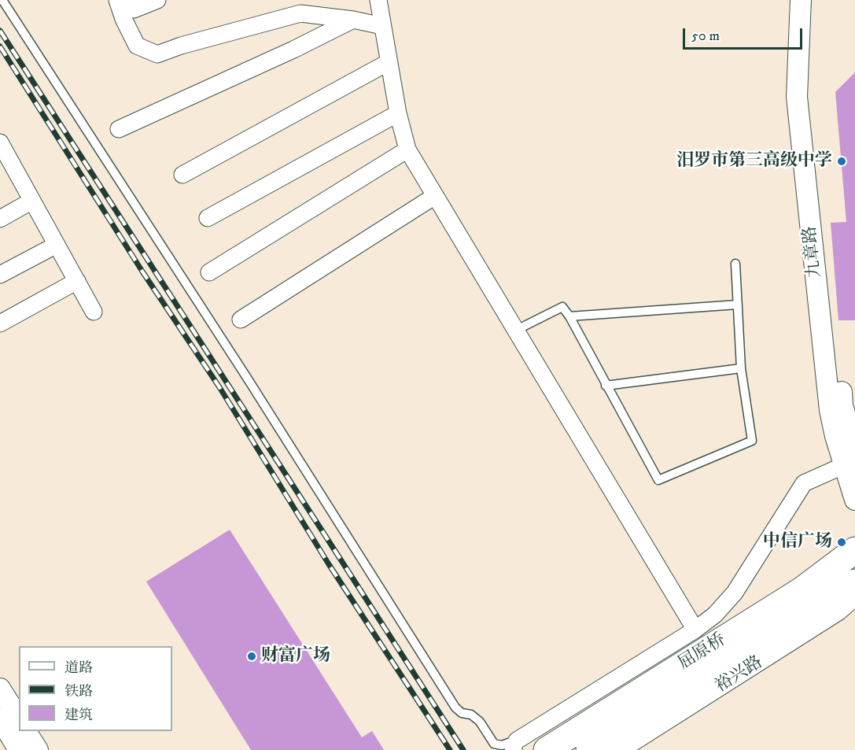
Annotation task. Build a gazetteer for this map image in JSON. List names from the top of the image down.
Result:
{
  "streets": {
    "main road": ["屈原桥"],
    "street": ["九章路", "裕兴路"]
  },
  "places": ["汨罗市第三高级中学", "中信广场", "财富广场"],
  "legend": ["道路", "铁路", "建筑"],
  "scale_bar": "50 m"
}
